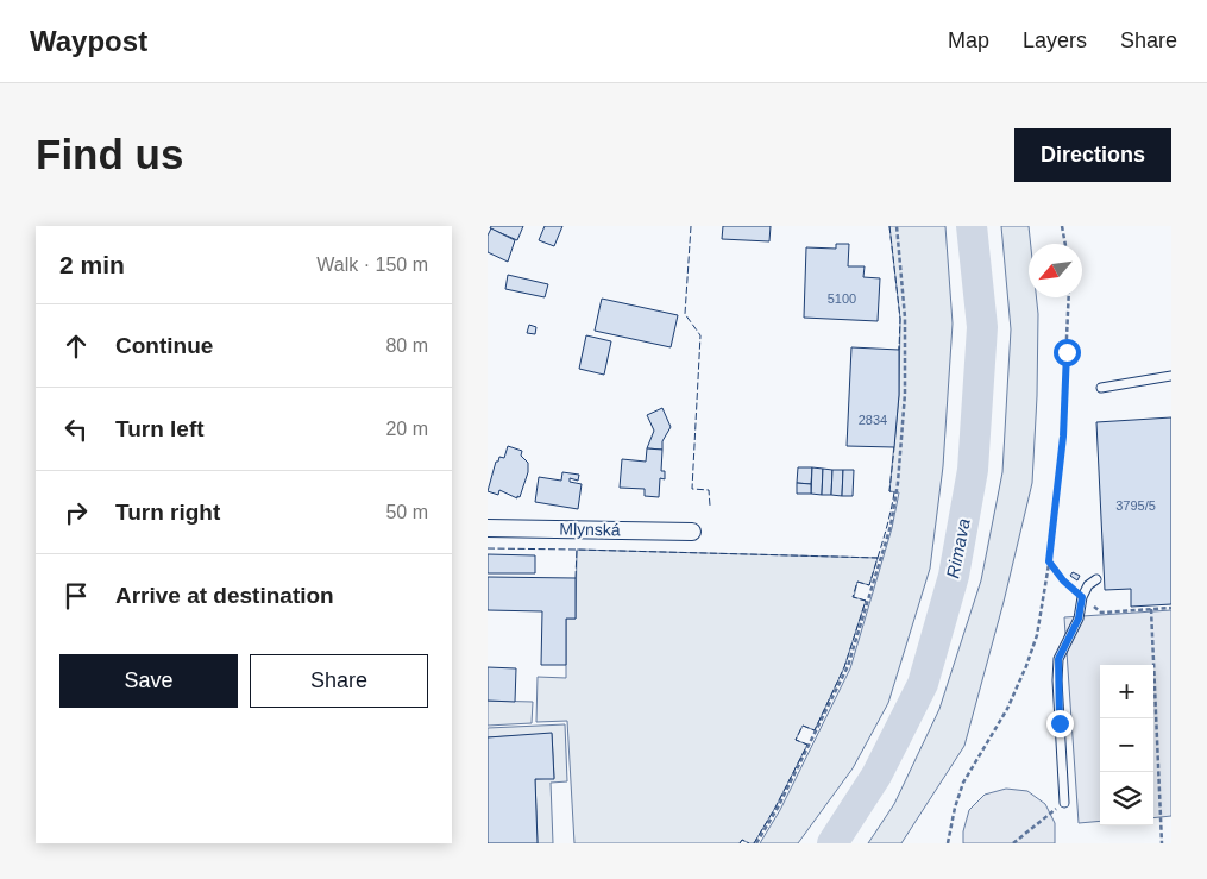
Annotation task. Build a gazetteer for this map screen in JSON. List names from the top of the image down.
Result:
{
  "streets": {
    "street": ["Mlynská"]
  },
  "water": ["Rimava"],
  "house_numbers": ["5100", "2834", "3795/5"],
  "north": "bottom left",
  "page": {
    "header": "Waypost",
    "nav": ["Map", "Layers", "Share"],
    "buttons": [
      "Directions",
      ["Save", "Share"]
    ],
    "title": "Find us",
    "heading": ["2 min", "Walk · 150 m"],
    "list": [
      ["Continue", "80 m"],
      ["Turn left", "20 m"],
      ["Turn right", "50 m"],
      "Arrive at destination"
    ],
    "map_buttons": ["+", "−"]
  }
}
